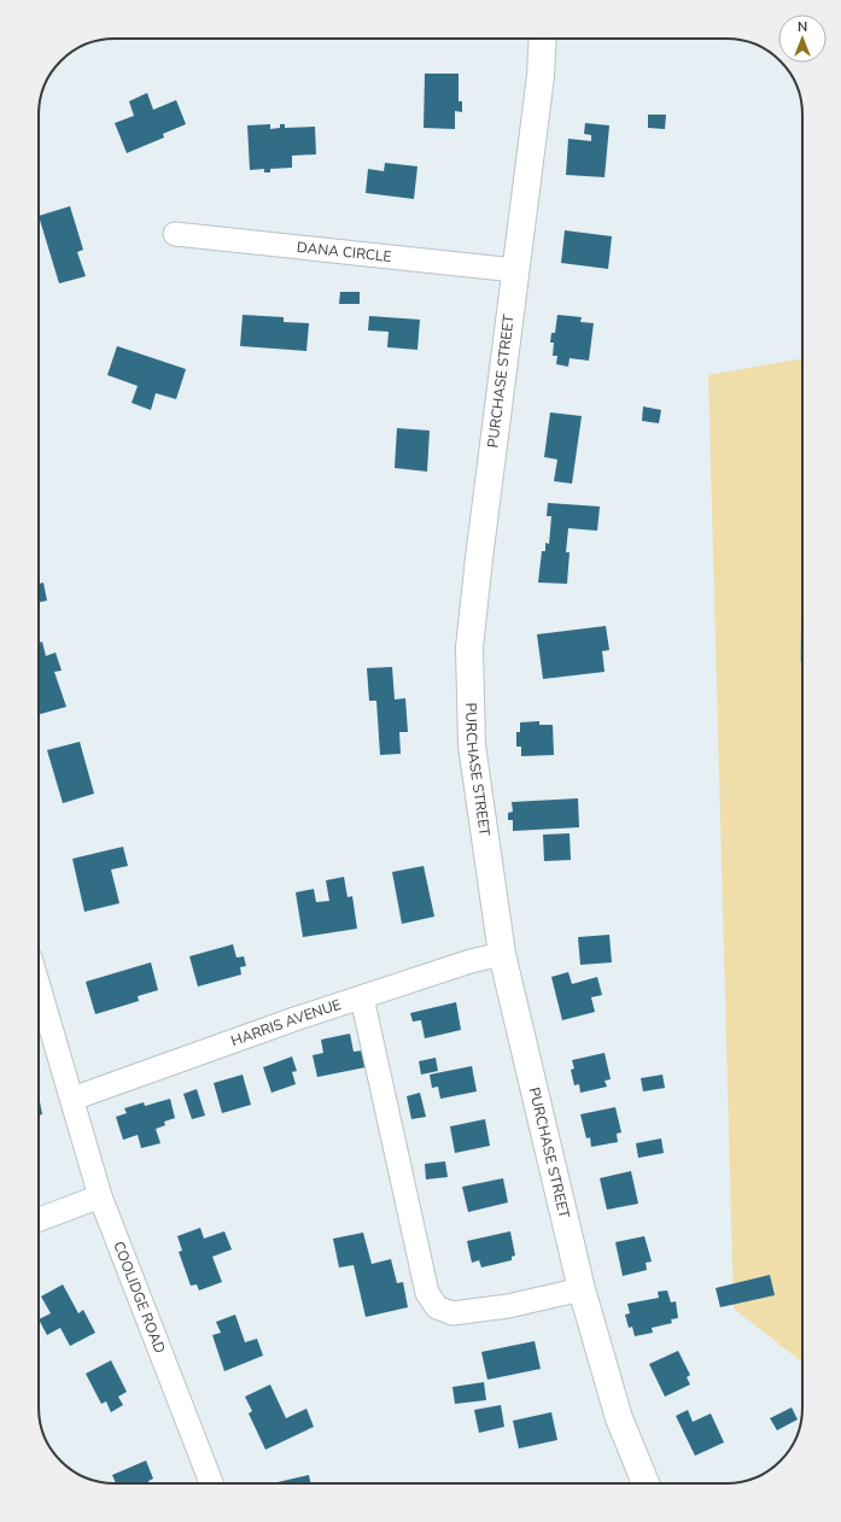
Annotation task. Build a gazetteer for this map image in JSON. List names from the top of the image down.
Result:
{
  "streets": {
    "main road": ["PURCHASE STREET"],
    "street": ["DANA CIRCLE", "HARRIS AVENUE", "COOLIDGE ROAD"]
  },
  "crossings": [
    ["DANA CIRCLE", "PURCHASE STREET"],
    ["PURCHASE STREET", "HARRIS AVENUE"],
    ["HARRIS AVENUE", "COOLIDGE ROAD"]
  ],
  "north": "top"
}
